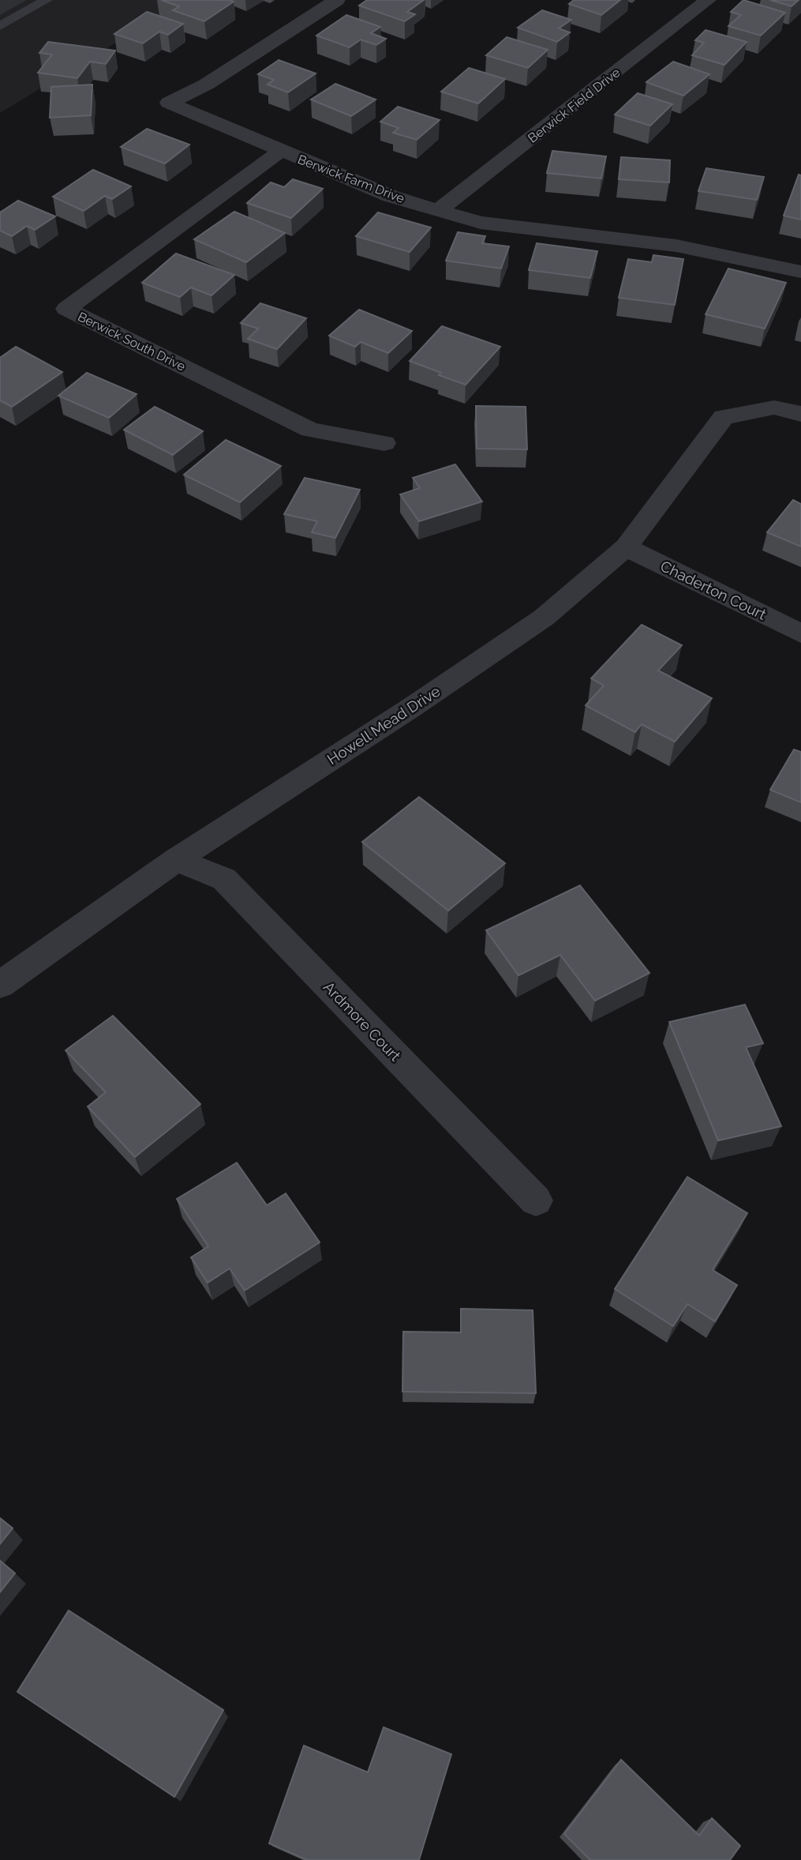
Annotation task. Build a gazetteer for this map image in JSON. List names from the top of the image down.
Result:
{
  "streets": {
    "street": [
      "Berwick Field Drive",
      "Berwick Farm Drive",
      "Berwick South Drive",
      "Chaderton Court",
      "Howell Mead Drive",
      "Ardmore Court"
    ]
  },
  "crossings": [
    ["Berwick Field Drive", "Berwick Farm Drive"],
    ["Berwick Farm Drive", "Berwick South Drive"],
    ["Chaderton Court", "Howell Mead Drive"],
    ["Howell Mead Drive", "Ardmore Court"]
  ]
}
